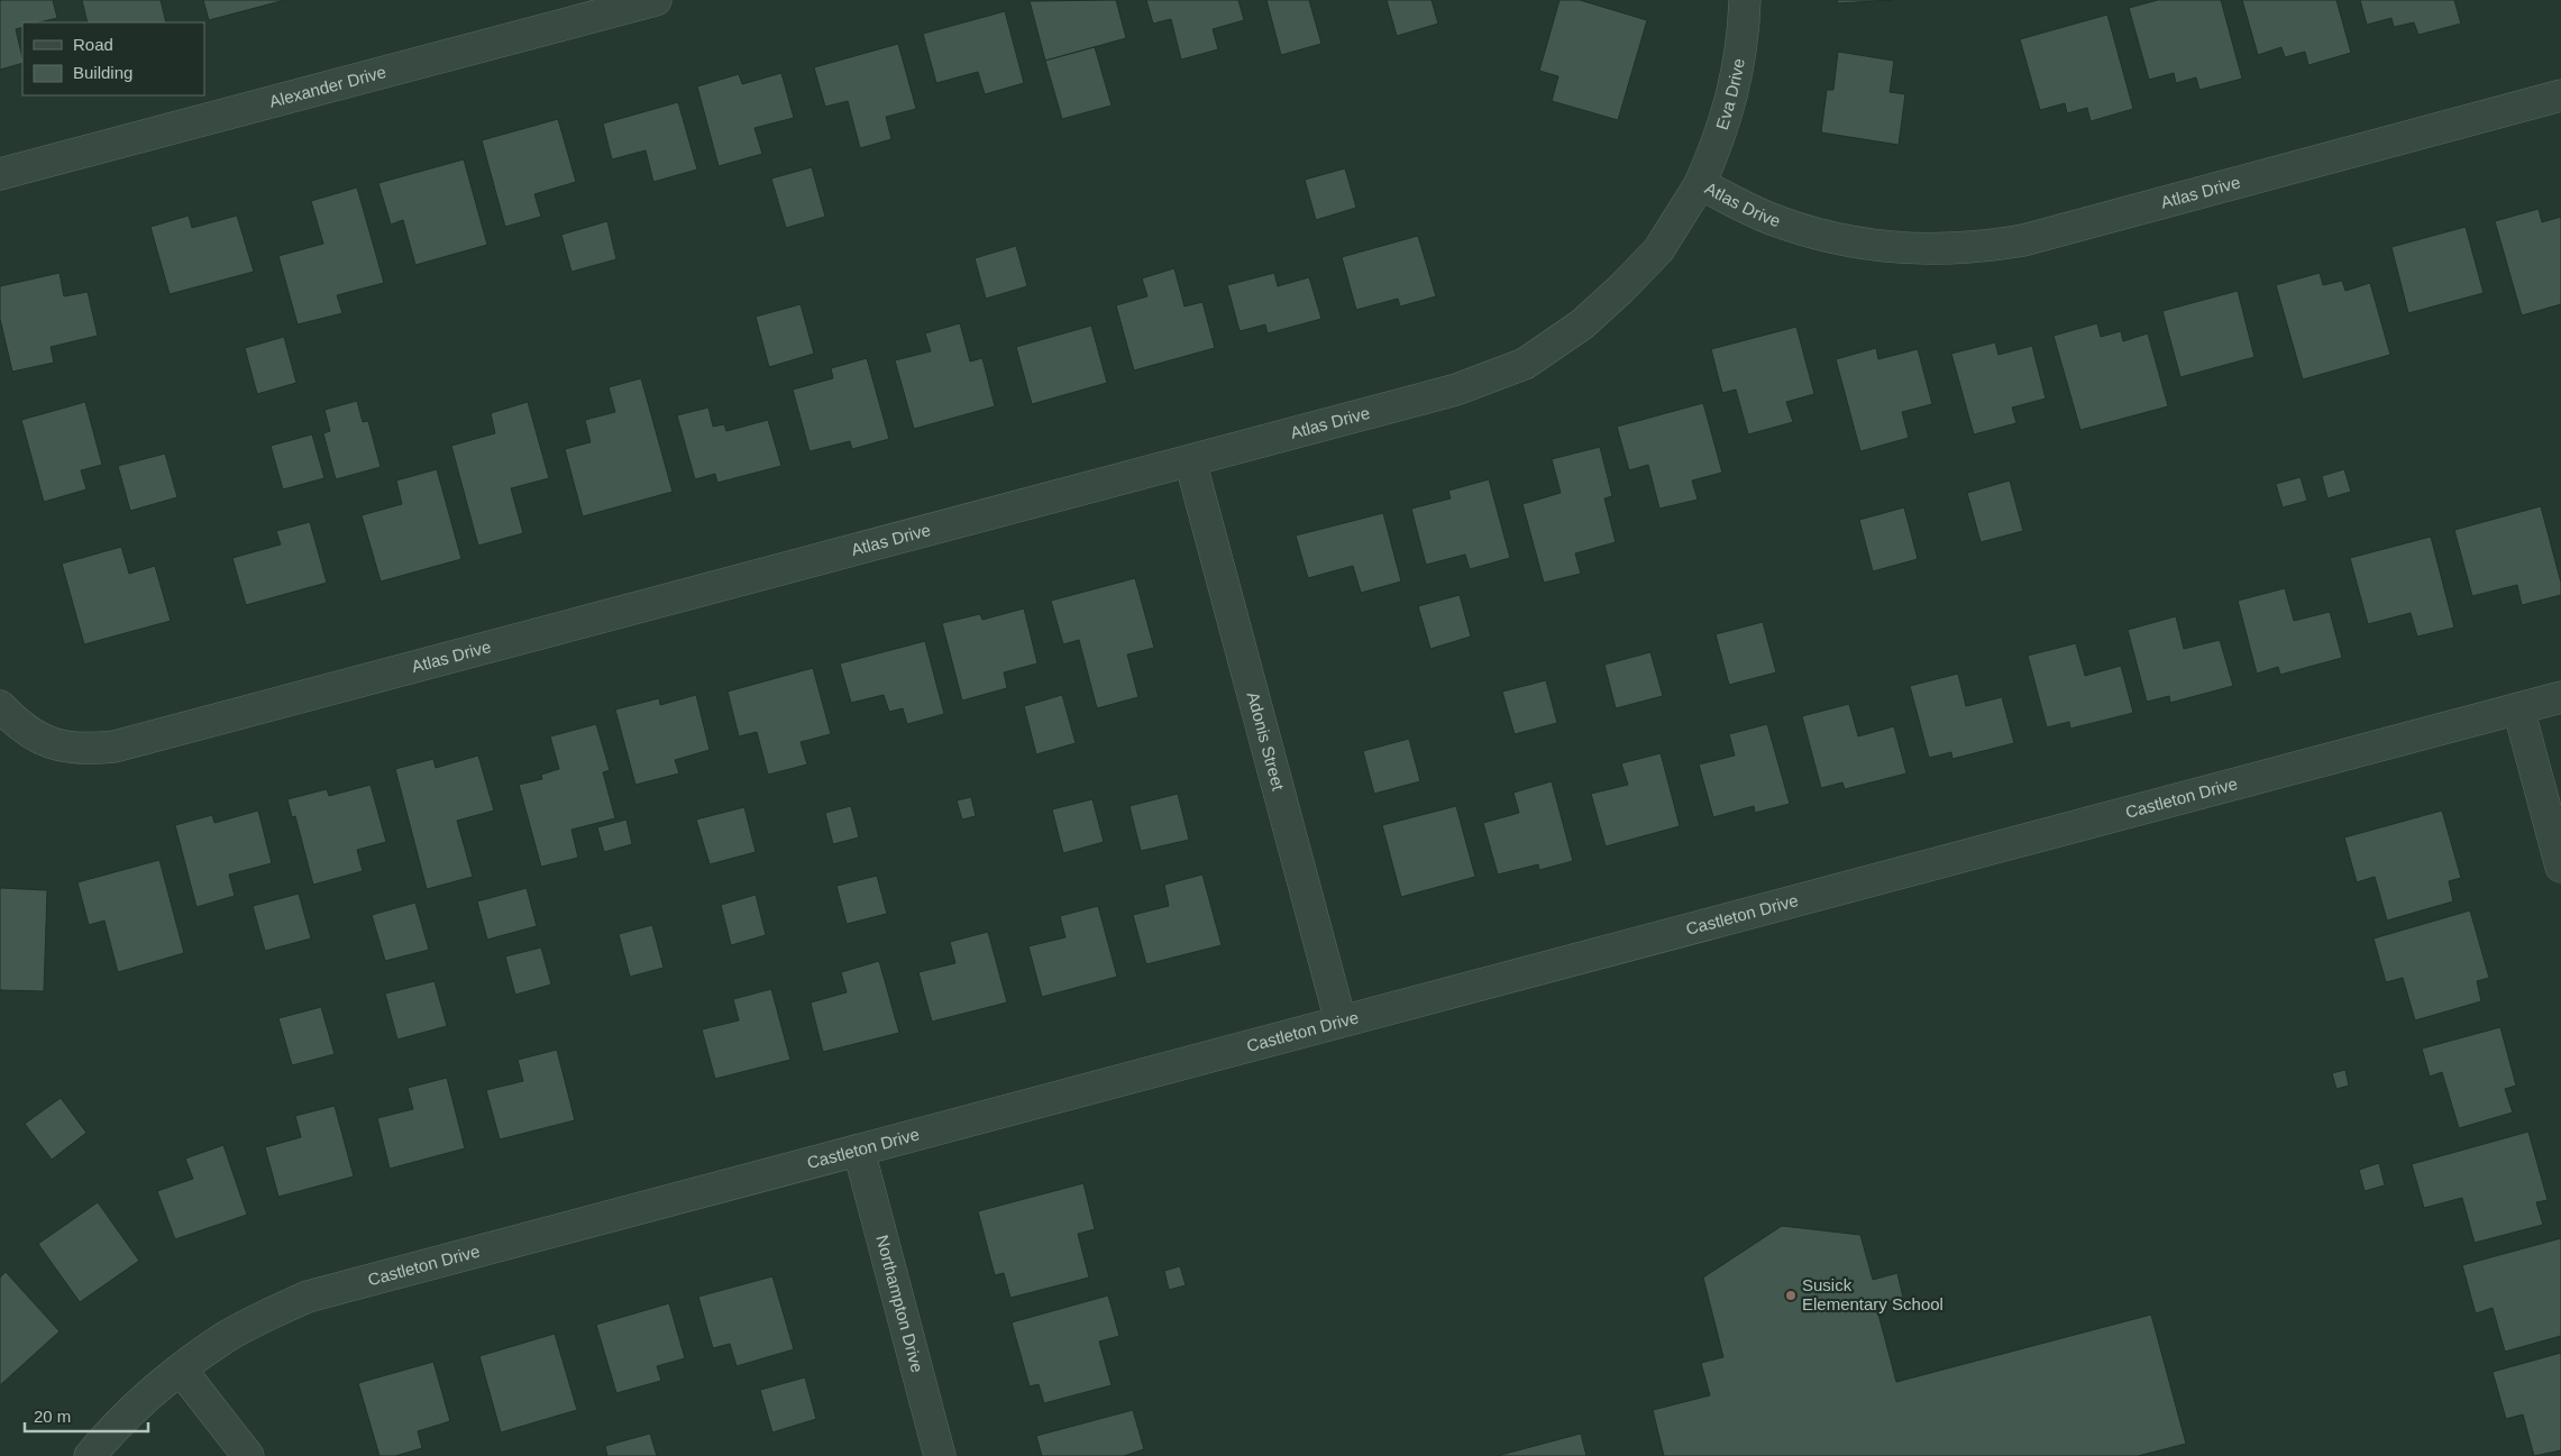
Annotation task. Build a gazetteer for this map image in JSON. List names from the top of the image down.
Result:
{
  "streets": {
    "street": [
      "Alexander Drive",
      "Eva Drive",
      "Atlas Drive",
      "Adonis Street",
      "Castleton Drive",
      "Northampton Drive"
    ]
  },
  "crossings": [
    ["Eva Drive", "Atlas Drive"],
    ["Atlas Drive", "Adonis Street"],
    ["Adonis Street", "Castleton Drive"],
    ["Castleton Drive", "Northampton Drive"]
  ],
  "places": ["Susick Elementary School"],
  "legend": ["Road", "Building"],
  "scale_bar": "20 m"
}
